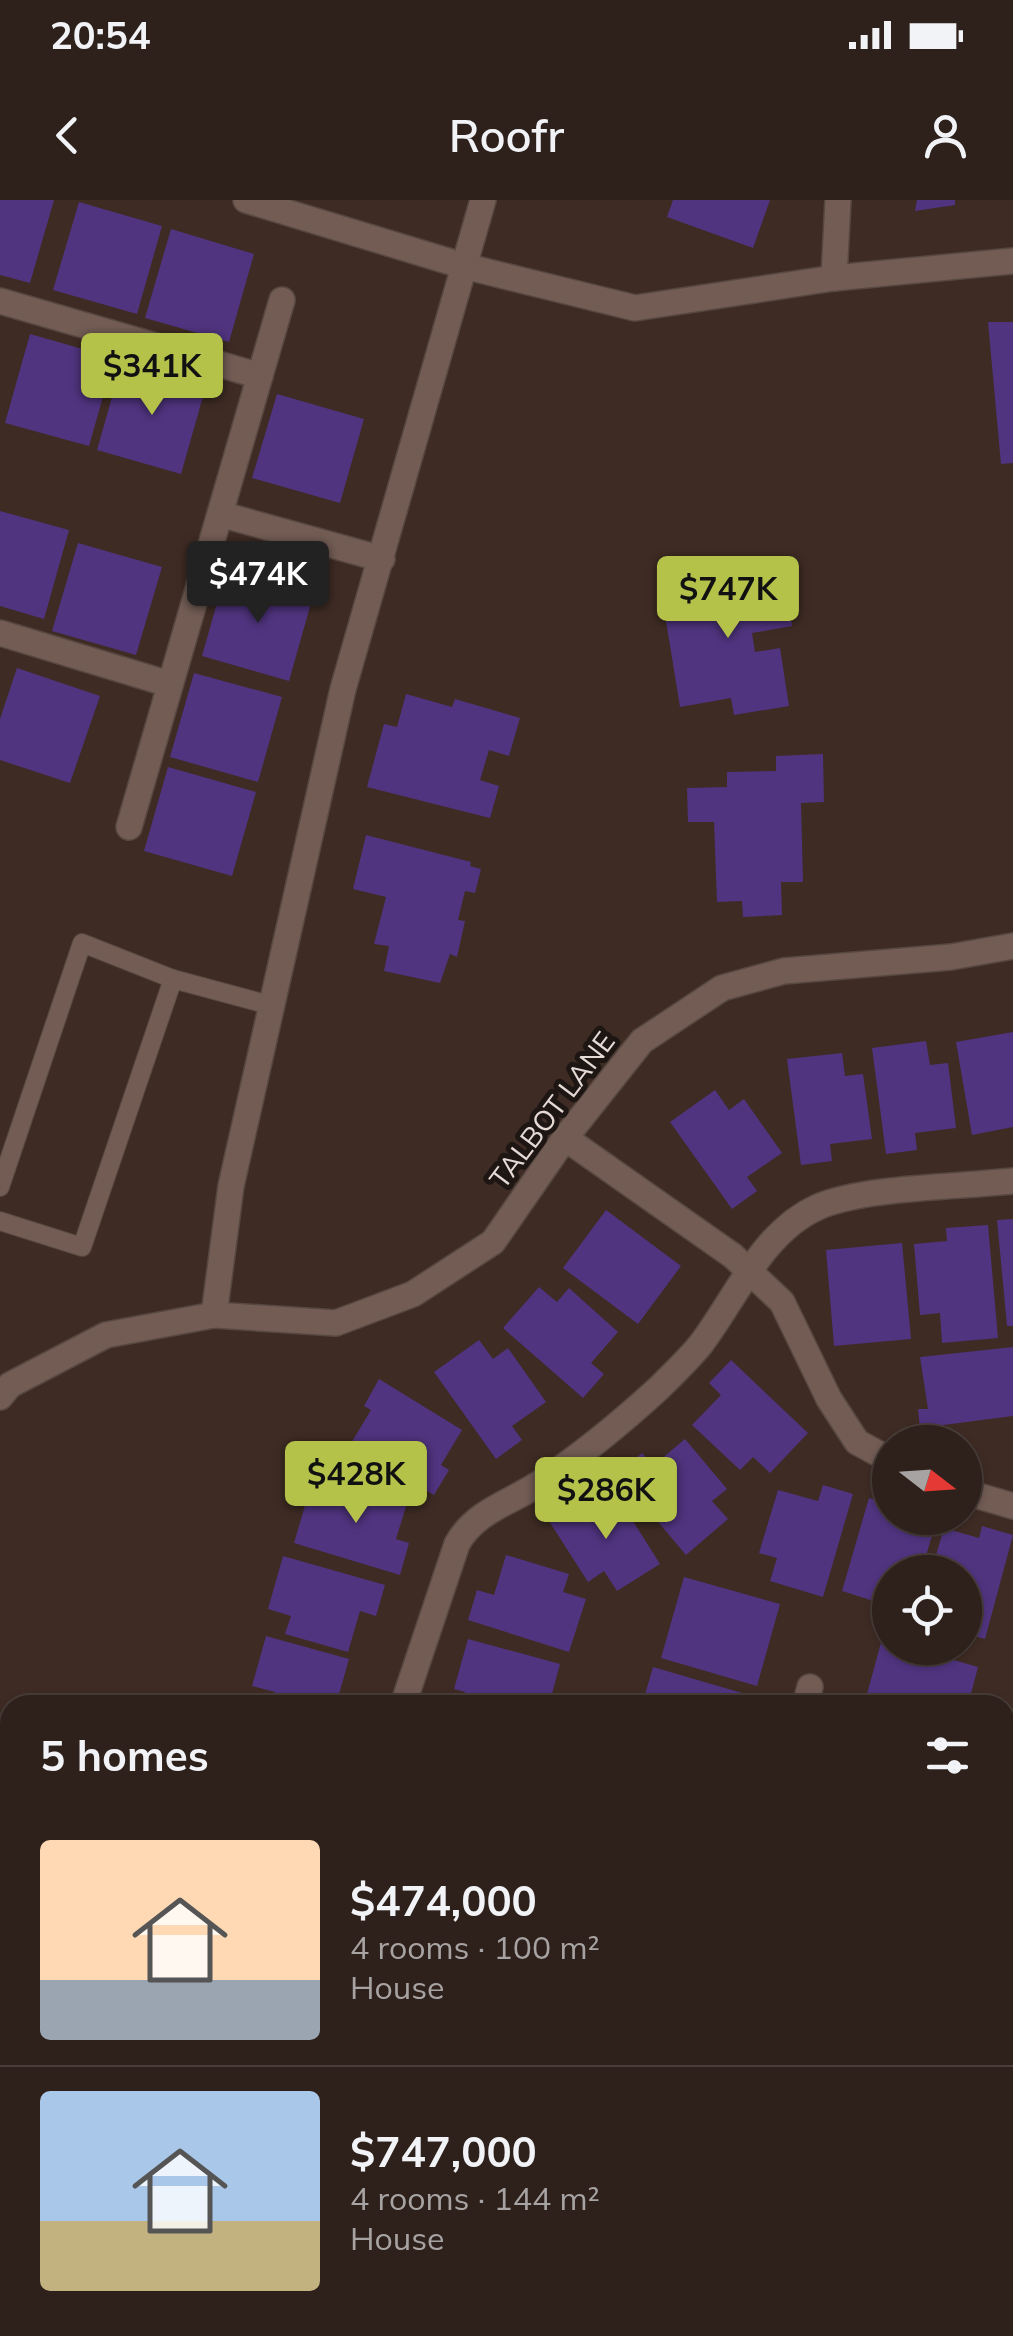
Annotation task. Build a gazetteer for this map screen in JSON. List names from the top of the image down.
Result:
{
  "streets": {
    "street": ["TALBOT LANE"]
  },
  "north": "right",
  "page": {
    "status": "20:54",
    "header": "Roofr",
    "price": [
      "$341K",
      "$474K",
      "$747K",
      "$428K",
      "$286K"
    ],
    "heading": "5 homes",
    "list": [
      {
        "name": "$474,000",
        "note": "4 rooms · 100 m² · House"
      },
      {
        "name": "$747,000",
        "note": "4 rooms · 144 m² · House"
      }
    ]
  }
}
